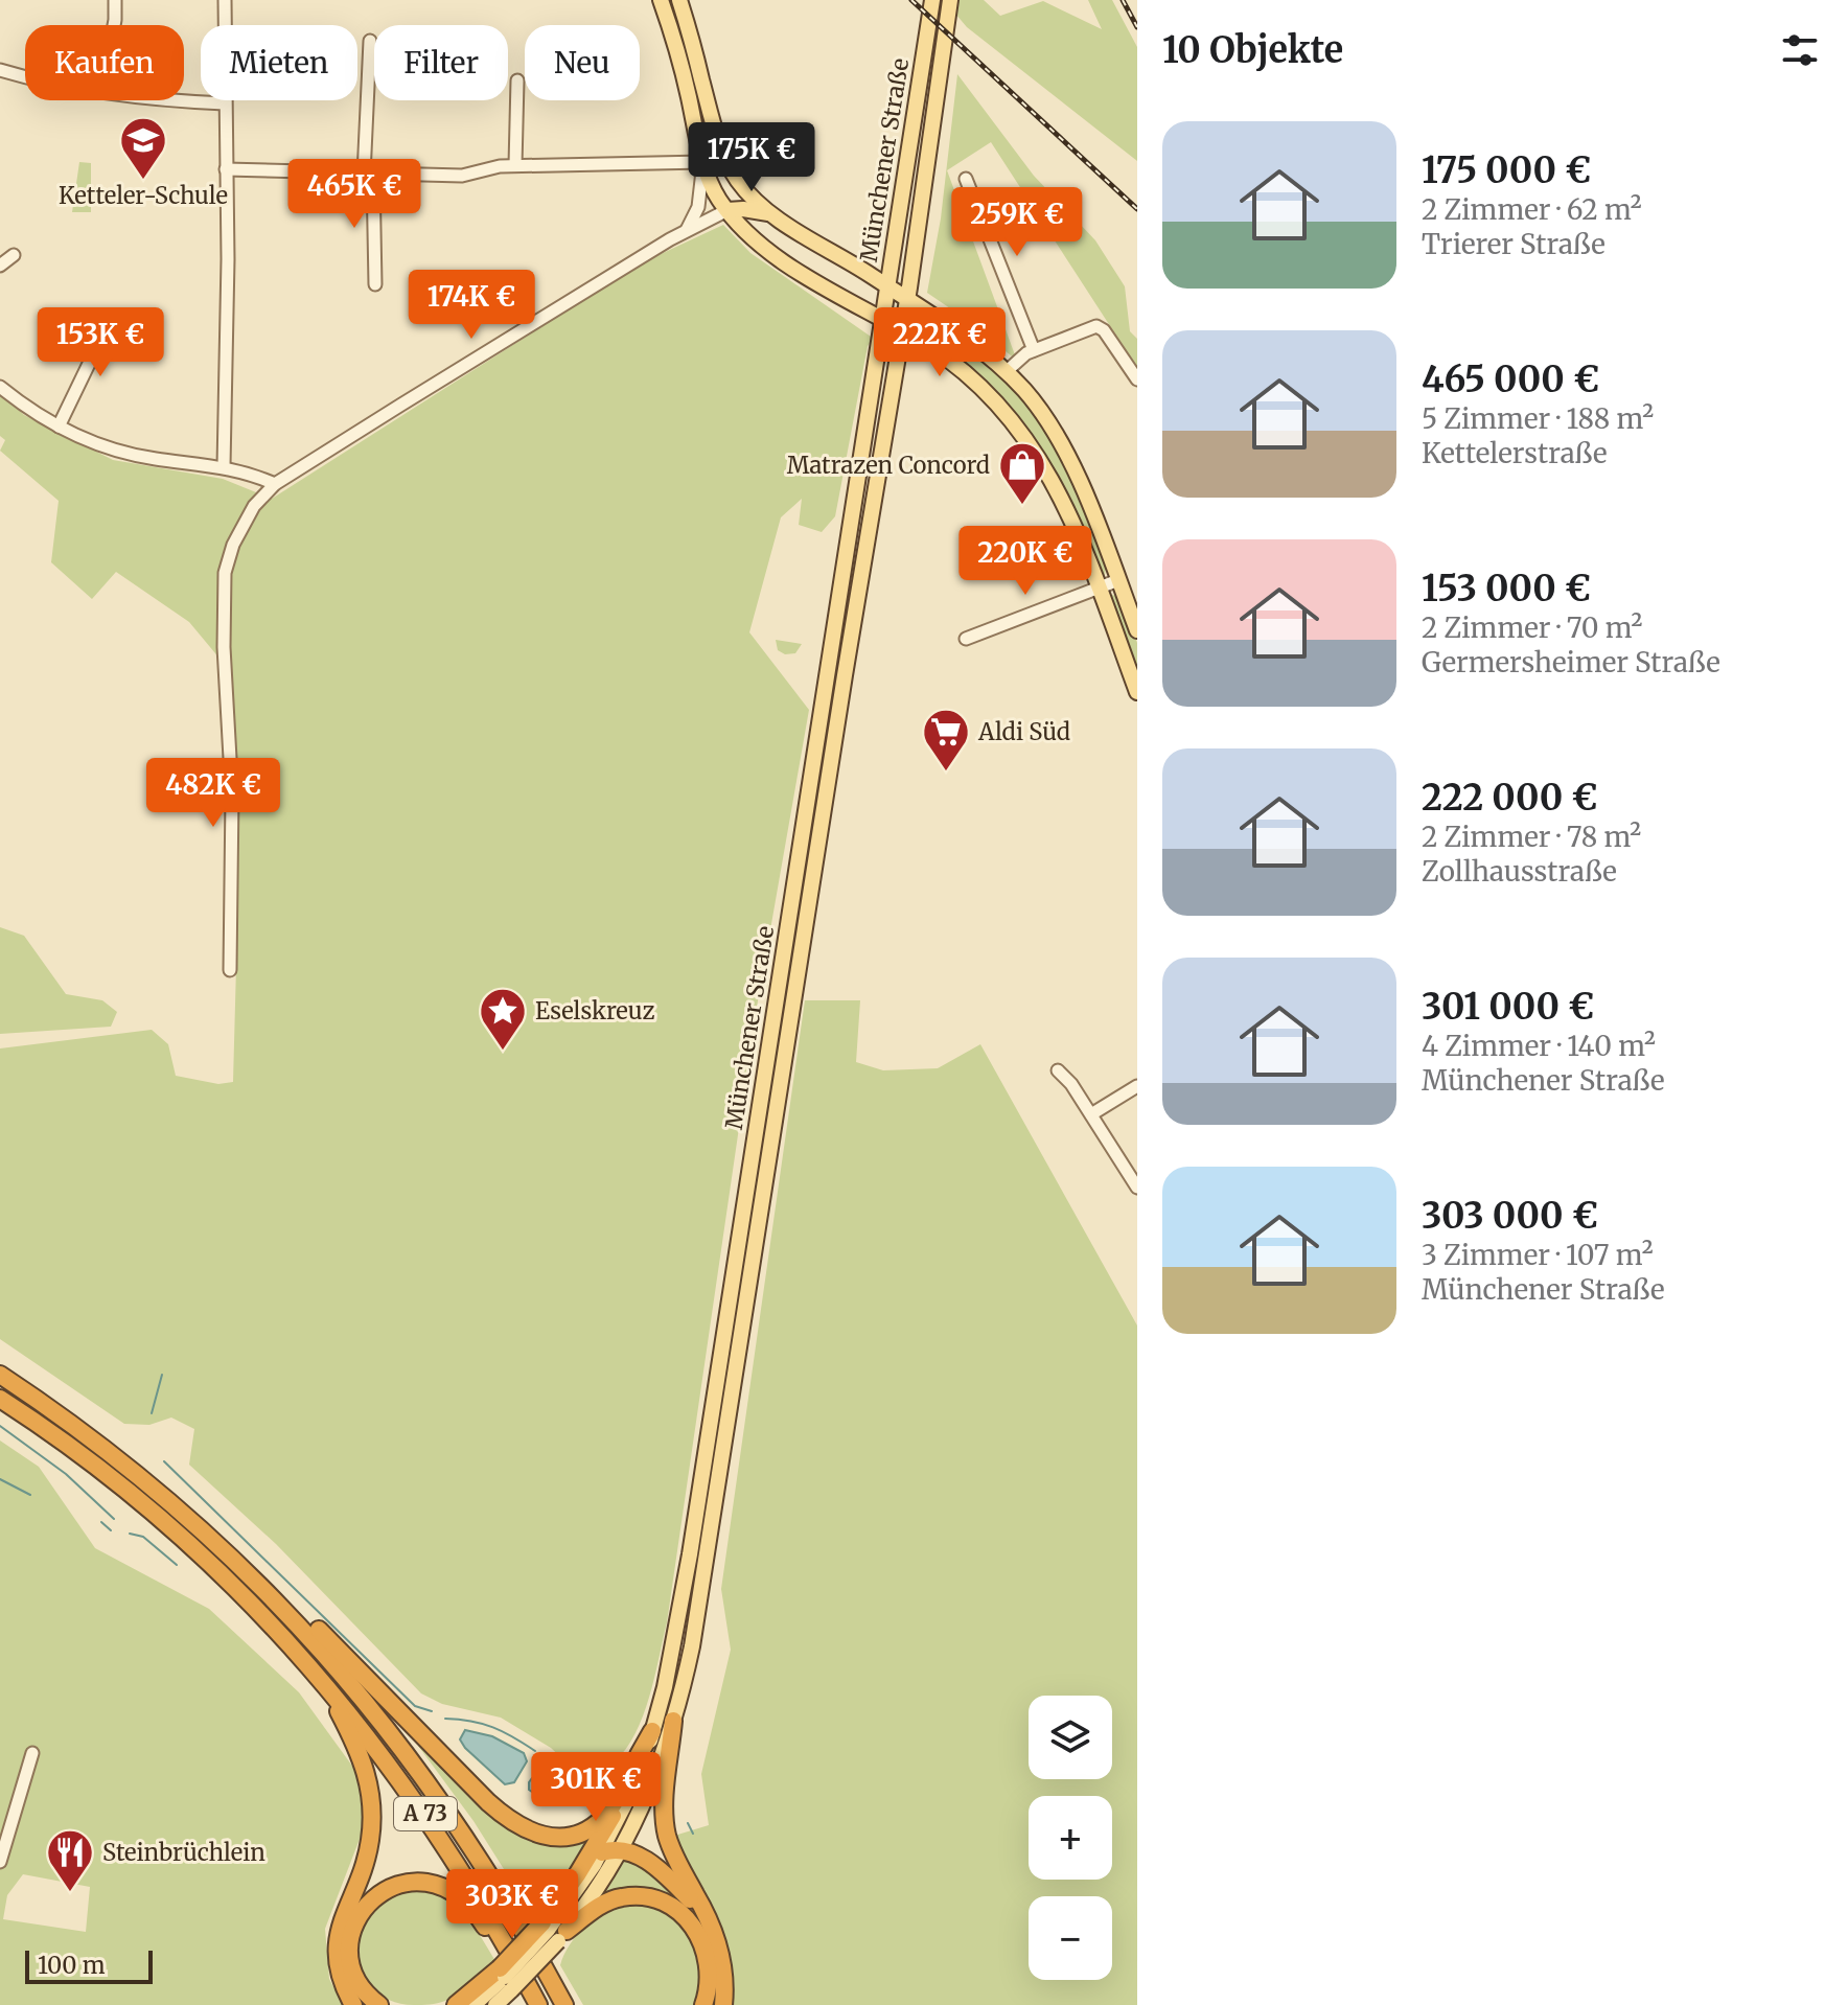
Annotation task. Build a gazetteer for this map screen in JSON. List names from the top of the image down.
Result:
{
  "streets": {
    "highway": ["A 73"],
    "main road": ["Münchener Straße"]
  },
  "places": {
    "school or university": ["Ketteler-Schule"],
    "shop": ["Matrazen Concord"],
    "supermarket": ["Aldi Süd"],
    "place": ["Eselskreuz"],
    "restaurant": ["Steinbrüchlein"]
  },
  "scale_bar": "100 m",
  "page": {
    "heading": "10 Objekte",
    "chip": [
      "Kaufen",
      "Mieten",
      "Filter",
      "Neu"
    ],
    "list": [
      {
        "name": "175 000 €",
        "note": "2 Zimmer · 62 m² · Trierer Straße"
      },
      {
        "name": "465 000 €",
        "note": "5 Zimmer · 188 m² · Kettelerstraße"
      },
      {
        "name": "153 000 €",
        "note": "2 Zimmer · 70 m² · Germersheimer Straße"
      },
      {
        "name": "222 000 €",
        "note": "2 Zimmer · 78 m² · Zollhausstraße"
      },
      {
        "name": "301 000 €",
        "note": "4 Zimmer · 140 m² · Münchener Straße"
      },
      {
        "name": "303 000 €",
        "note": "3 Zimmer · 107 m² · Münchener Straße"
      }
    ],
    "price": [
      "175K €",
      "465K €",
      "259K €",
      "174K €",
      "153K €",
      "222K €",
      "220K €",
      "482K €",
      "301K €",
      "303K €"
    ],
    "map_buttons": ["+", "−"],
    "scale": "100 m"
  }
}
